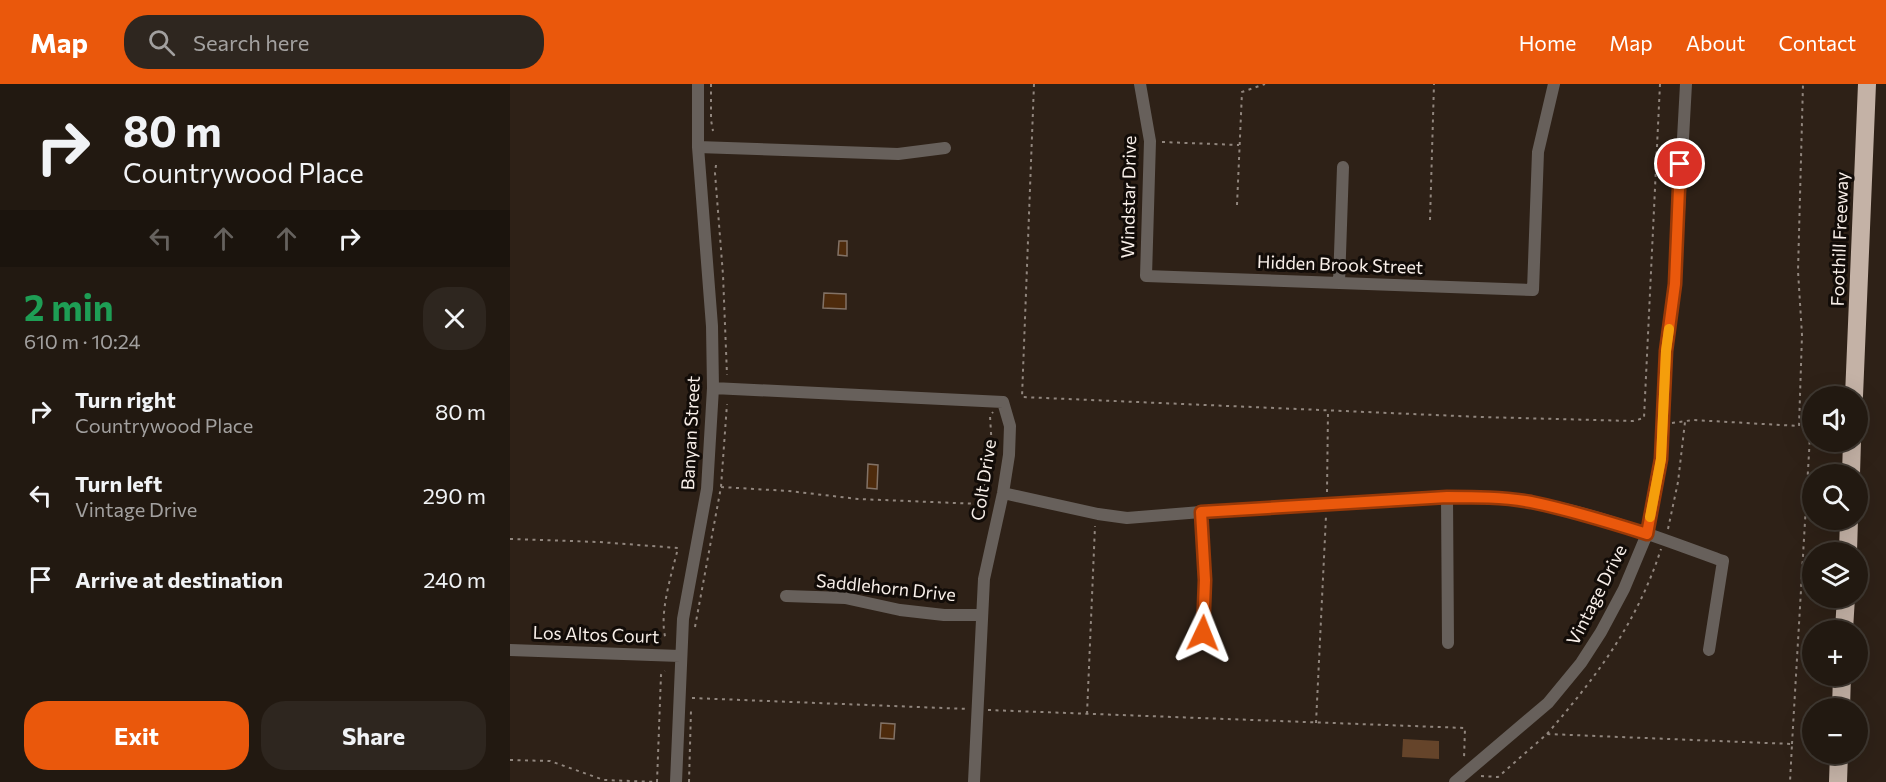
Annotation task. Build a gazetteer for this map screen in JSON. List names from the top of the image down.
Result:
{
  "streets": {
    "highway": ["Foothill Freeway"],
    "street": [
      "Windstar Drive",
      "Hidden Brook Street",
      "Banyan Street",
      "Colt Drive",
      "Saddlehorn Drive",
      "Vintage Drive",
      "Los Altos Court"
    ]
  },
  "crossings": [
    ["Windstar Drive", "Hidden Brook Street"],
    ["Banyan Street", "Los Altos Court"],
    ["Colt Drive", "Saddlehorn Drive"]
  ],
  "page": {
    "header": "Map",
    "search": "Search here",
    "nav": [
      "Home",
      "Map",
      "About",
      "Contact"
    ],
    "turn": ["80 m", "Countrywood Place"],
    "heading": ["2 min", "610 m · 10:24"],
    "list": [
      {
        "name": "Turn right",
        "note": "Countrywood Place",
        "value": "80 m"
      },
      {
        "name": "Turn left",
        "note": "Vintage Drive",
        "value": "290 m"
      },
      {
        "name": "Arrive at destination",
        "value": "240 m"
      }
    ],
    "map_buttons": ["+", "−"],
    "buttons": ["Exit", "Share"]
  }
}
